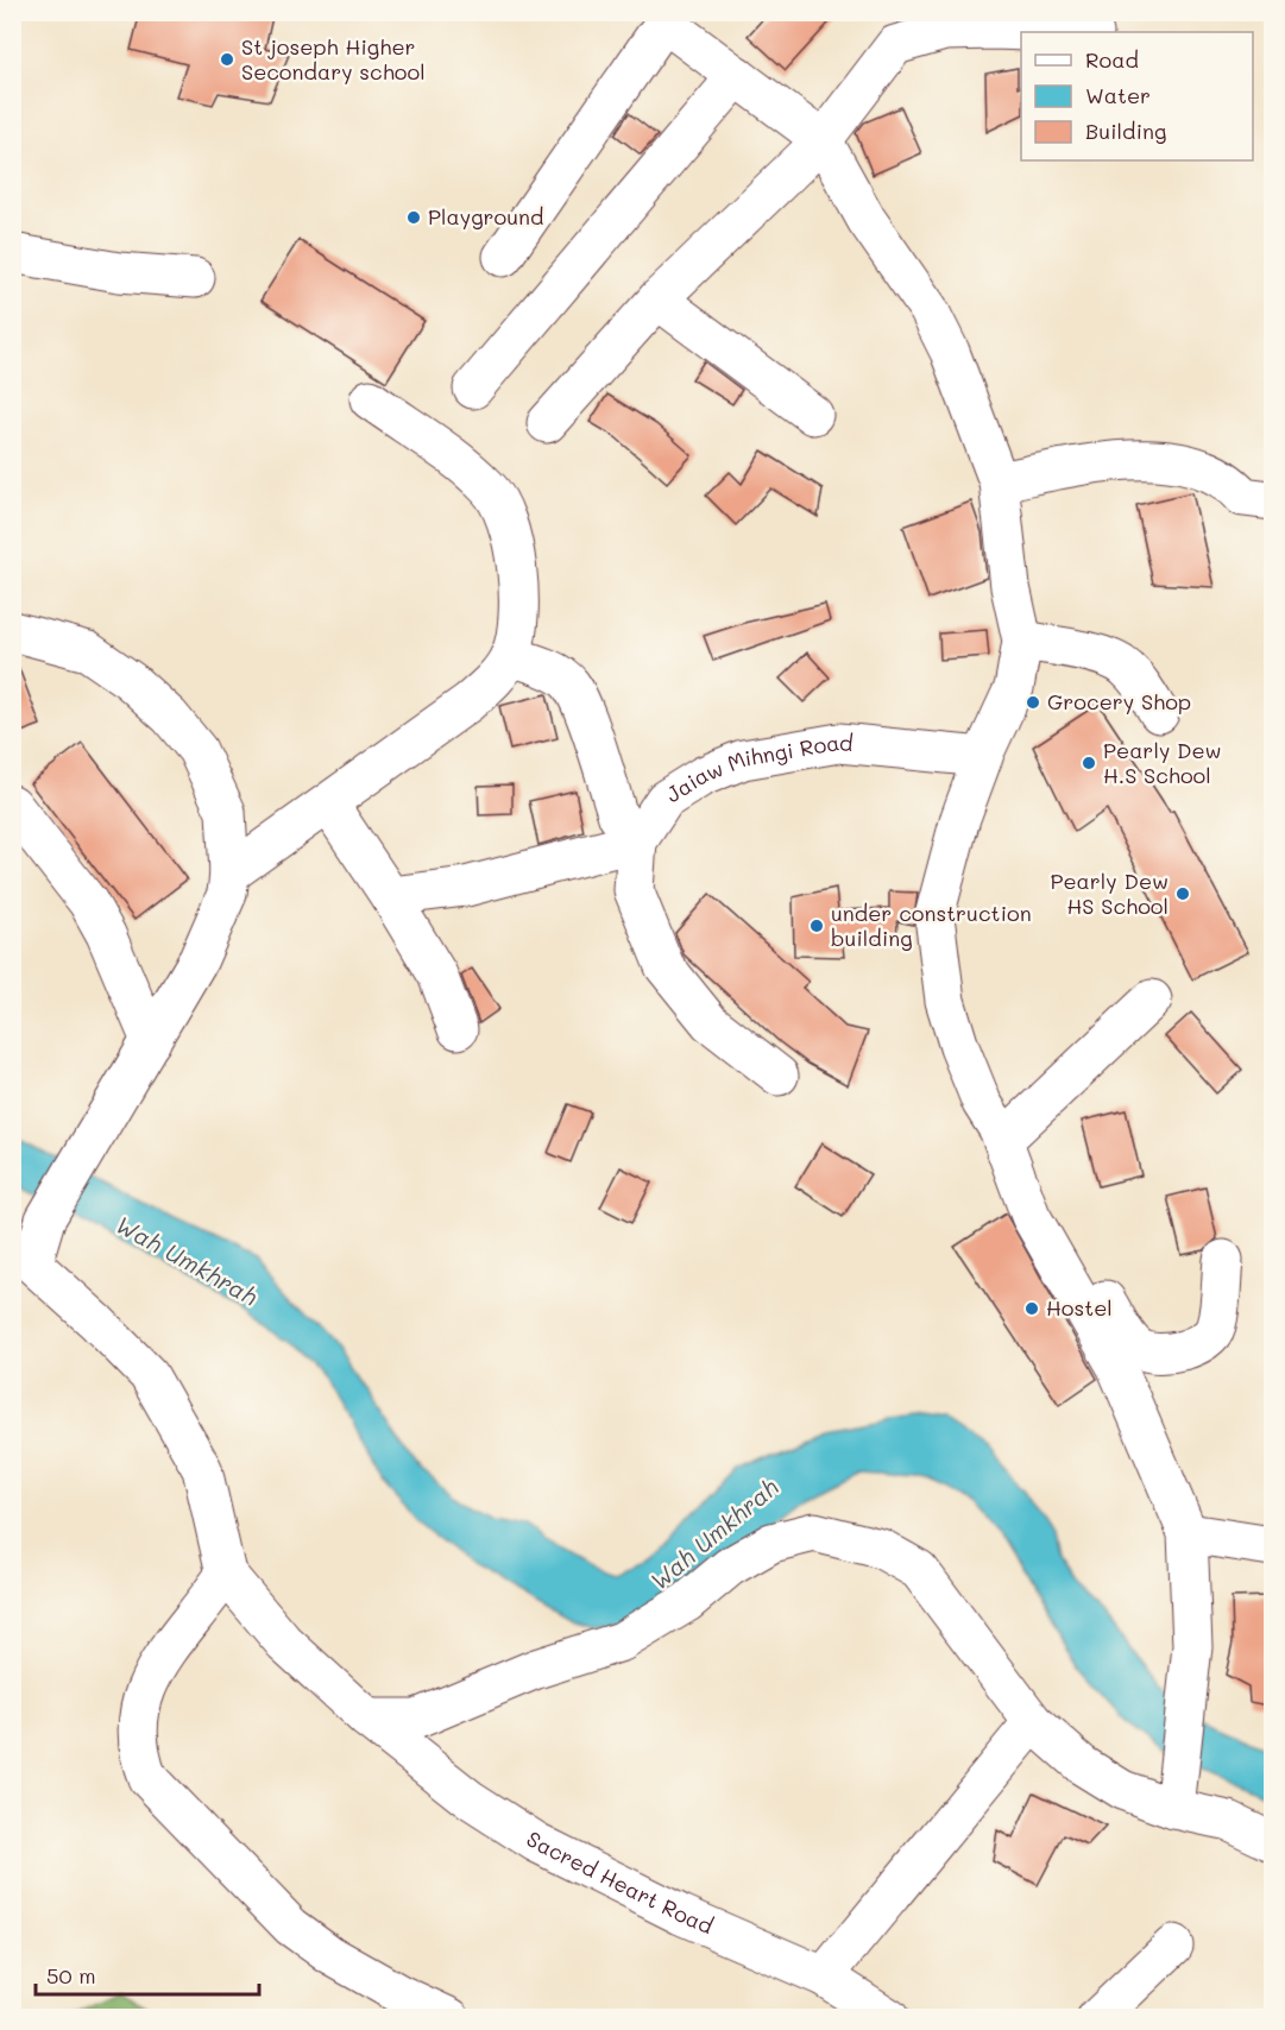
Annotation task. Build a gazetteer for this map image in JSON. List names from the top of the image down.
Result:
{
  "streets": {
    "street": ["Jaiaw Mihngi Road", "Sacred Heart Road"]
  },
  "water": ["Wah Umkhrah"],
  "places": [
    "St joseph Higher Secondary school",
    "Playground",
    "Grocery Shop",
    "Pearly Dew H.S School",
    "Pearly Dew HS School",
    "under construction building",
    "Hostel"
  ],
  "legend": ["Road", "Water", "Building"],
  "scale_bar": "50 m"
}
